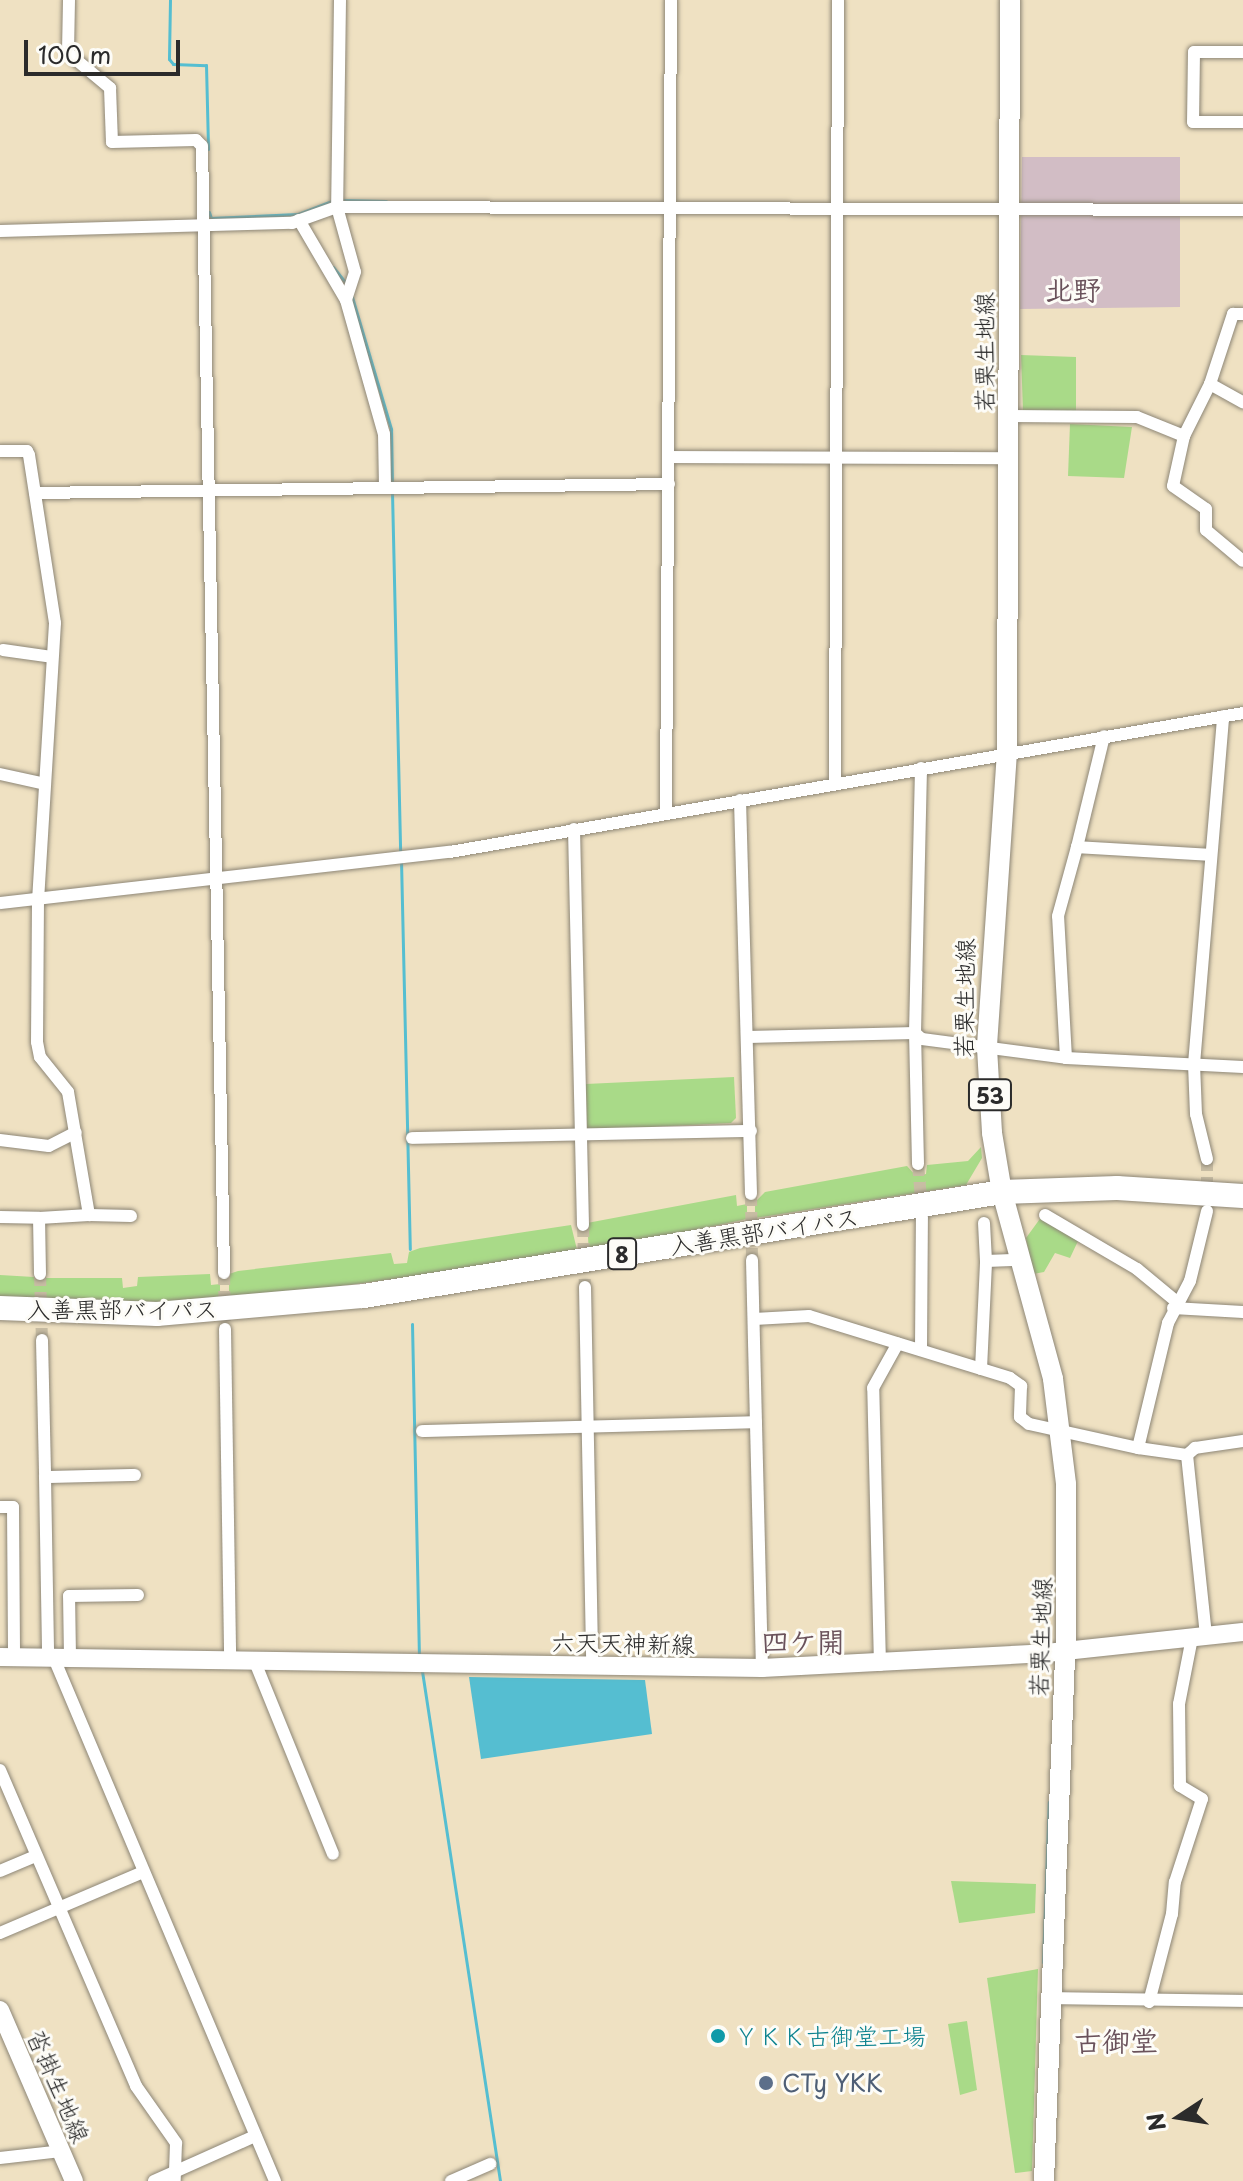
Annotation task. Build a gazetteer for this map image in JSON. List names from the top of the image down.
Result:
{
  "streets": {
    "highway": ["入善黒部バイパス", "8"],
    "main road": [
      "若栗生地線",
      "53",
      "六天天神新線",
      "沓掛生地線"
    ]
  },
  "crossings": [
    ["若栗生地線", "入善黒部バイパス"],
    ["若栗生地線", "六天天神新線"]
  ],
  "districts": ["北野", "四ケ開", "古御堂"],
  "places": ["ＹＫＫ古御堂工場", "CTy YKK"],
  "scale_bar": "100 m",
  "north": "left"
}
